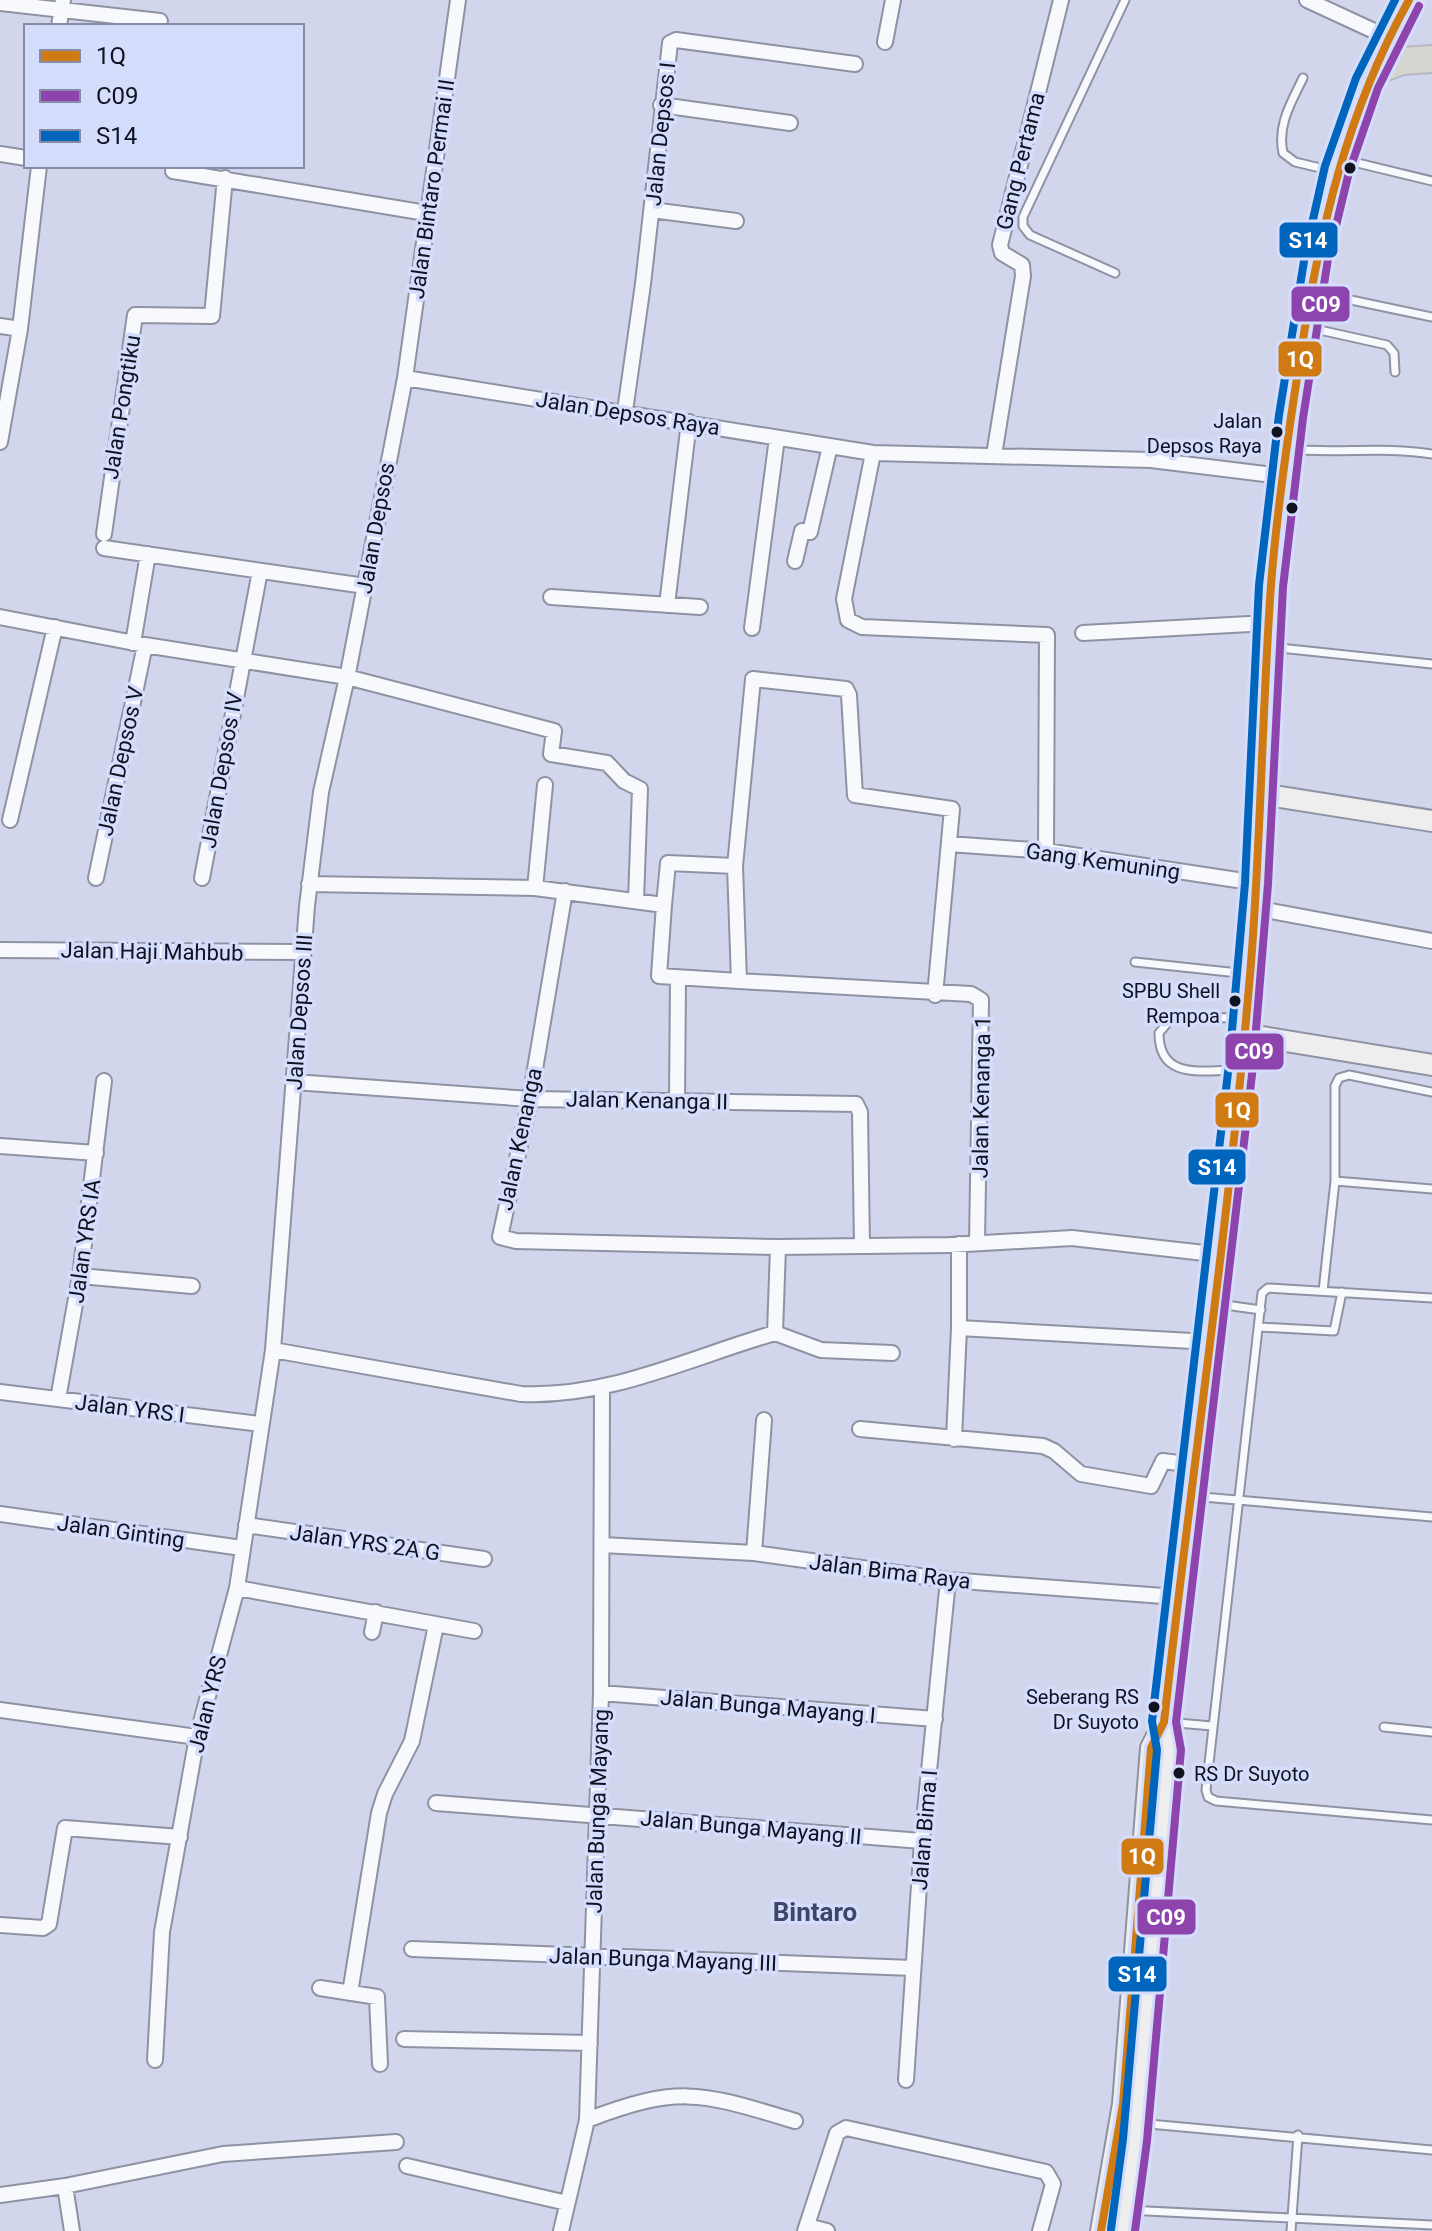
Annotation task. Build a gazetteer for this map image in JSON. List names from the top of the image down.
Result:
{
  "streets": {
    "street": [
      "Jalan Depsos I",
      "Gang Pertama",
      "Jalan Bintaro Permai II",
      "Jalan Pongtiku",
      "Jalan Depsos Raya",
      "Jalan Depsos",
      "Jalan Depsos V",
      "Jalan Depsos IV",
      "Gang Kemuning",
      "Jalan Haji Mahbub",
      "Jalan Depsos III",
      "Jalan Kenanga 1",
      "Jalan Kenanga II",
      "Jalan Kenanga",
      "Jalan YRS IA",
      "Jalan YRS I",
      "Jalan Ginting",
      "Jalan YRS 2A G",
      "Jalan Bima Raya",
      "Jalan YRS",
      "Jalan Bunga Mayang I",
      "Jalan Bunga Mayang",
      "Jalan Bunga Mayang II",
      "Jalan Bima I",
      "Jalan Bunga Mayang III"
    ]
  },
  "crossings": [
    ["Jalan Depsos I", "Jalan Depsos Raya"],
    ["Gang Pertama", "Jalan Depsos Raya"],
    ["Jalan Bintaro Permai II", "Jalan Depsos Raya"],
    ["Jalan Bintaro Permai II", "Jalan Depsos"],
    ["Jalan Pongtiku", "Jalan Depsos V"],
    ["Jalan Depsos Raya", "Jalan Depsos"],
    ["Jalan Depsos", "Jalan Depsos III"],
    ["Jalan Haji Mahbub", "Jalan Depsos III"],
    ["Jalan Depsos III", "Jalan Kenanga II"],
    ["Jalan Depsos III", "Jalan YRS"],
    ["Jalan Kenanga 1", "Jalan Kenanga"],
    ["Jalan Kenanga II", "Jalan Kenanga"],
    ["Jalan YRS IA", "Jalan YRS I"],
    ["Jalan YRS I", "Jalan YRS"],
    ["Jalan Ginting", "Jalan YRS"],
    ["Jalan YRS 2A G", "Jalan YRS"],
    ["Jalan Bima Raya", "Jalan Bunga Mayang"],
    ["Jalan Bima Raya", "Jalan Bima I"],
    ["Jalan Bunga Mayang I", "Jalan Bunga Mayang"],
    ["Jalan Bunga Mayang I", "Jalan Bima I"],
    ["Jalan Bunga Mayang", "Jalan Bunga Mayang II"],
    ["Jalan Bunga Mayang", "Jalan Bunga Mayang III"],
    ["Jalan Bunga Mayang II", "Jalan Bima I"],
    ["Jalan Bima I", "Jalan Bunga Mayang III"]
  ],
  "districts": ["Bintaro"],
  "places": [
    "Jalan Depsos Raya",
    "SPBU Shell Rempoa",
    "Seberang RS Dr Suyoto",
    "RS Dr Suyoto"
  ],
  "lines": ["transit line 1Q", "transit line S14", "transit line C09"],
  "legend": ["1Q", "C09", "S14"]
}
